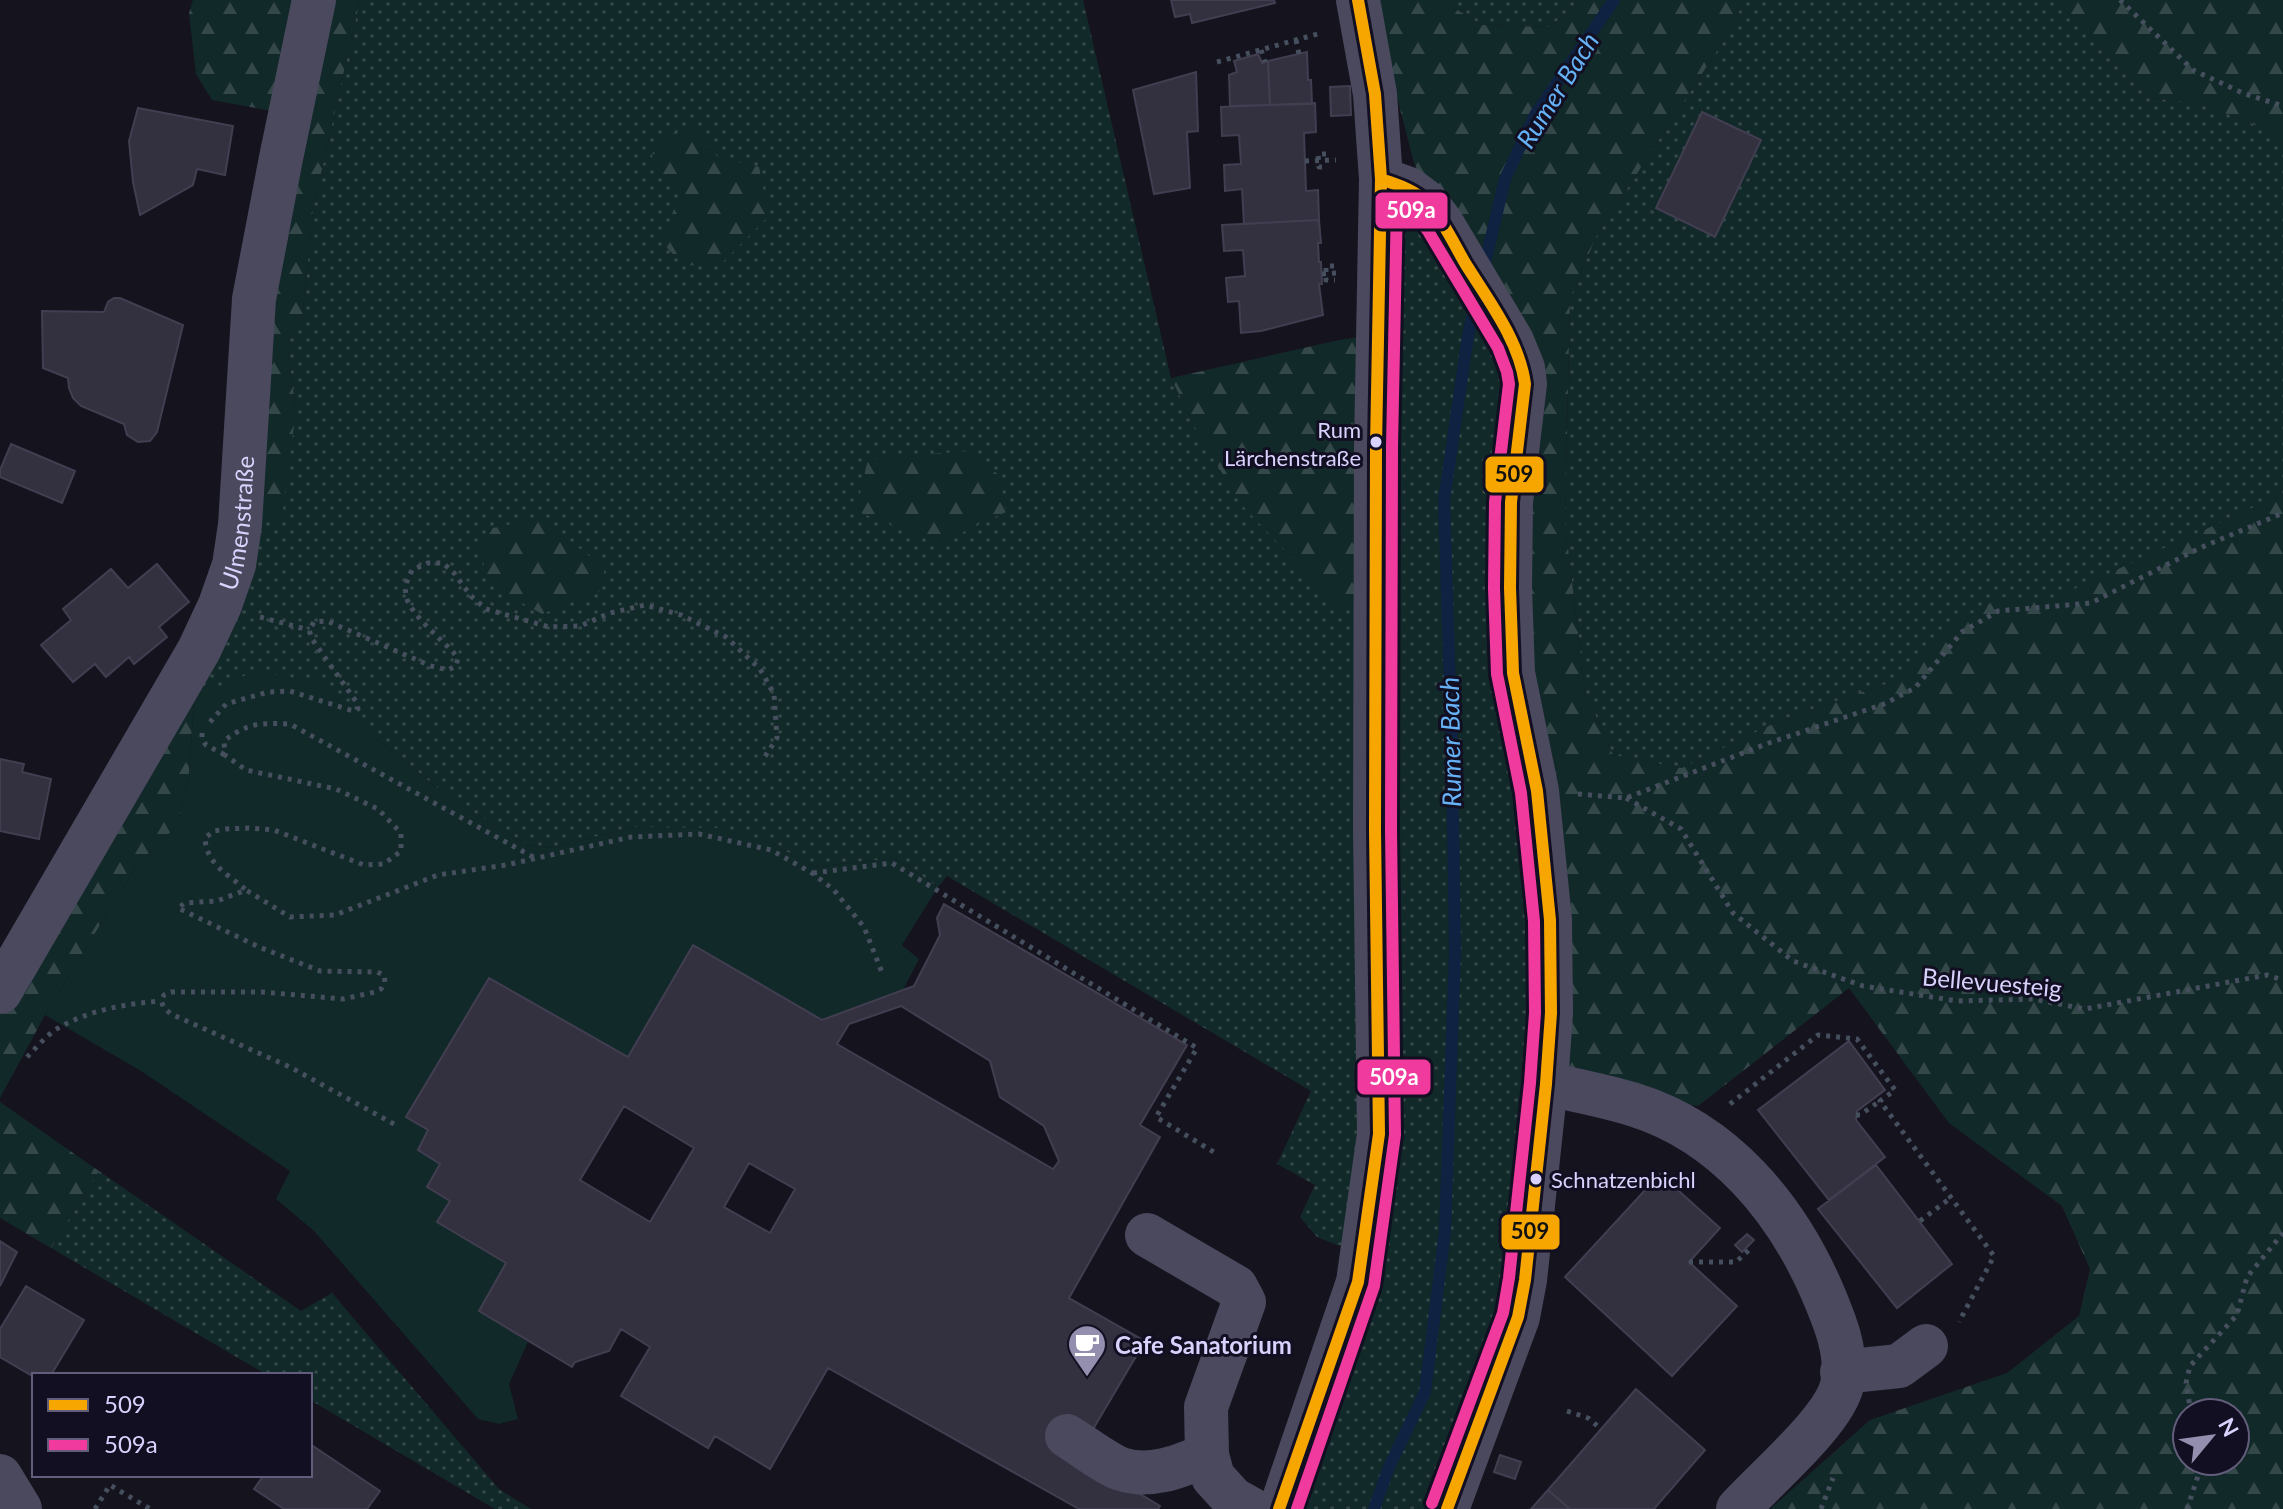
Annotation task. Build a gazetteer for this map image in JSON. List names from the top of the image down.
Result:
{
  "streets": {
    "street": ["Ulmenstraße"],
    "path": ["Bellevuesteig"]
  },
  "water": ["Rumer Bach"],
  "places": {
    "other": ["Rum Lärchenstraße", "Schnatzenbichl"],
    "cafe": ["Cafe Sanatorium"]
  },
  "lines": ["transit line 509", "transit line 509a"],
  "legend": ["509", "509a"],
  "north": "top right"
}
